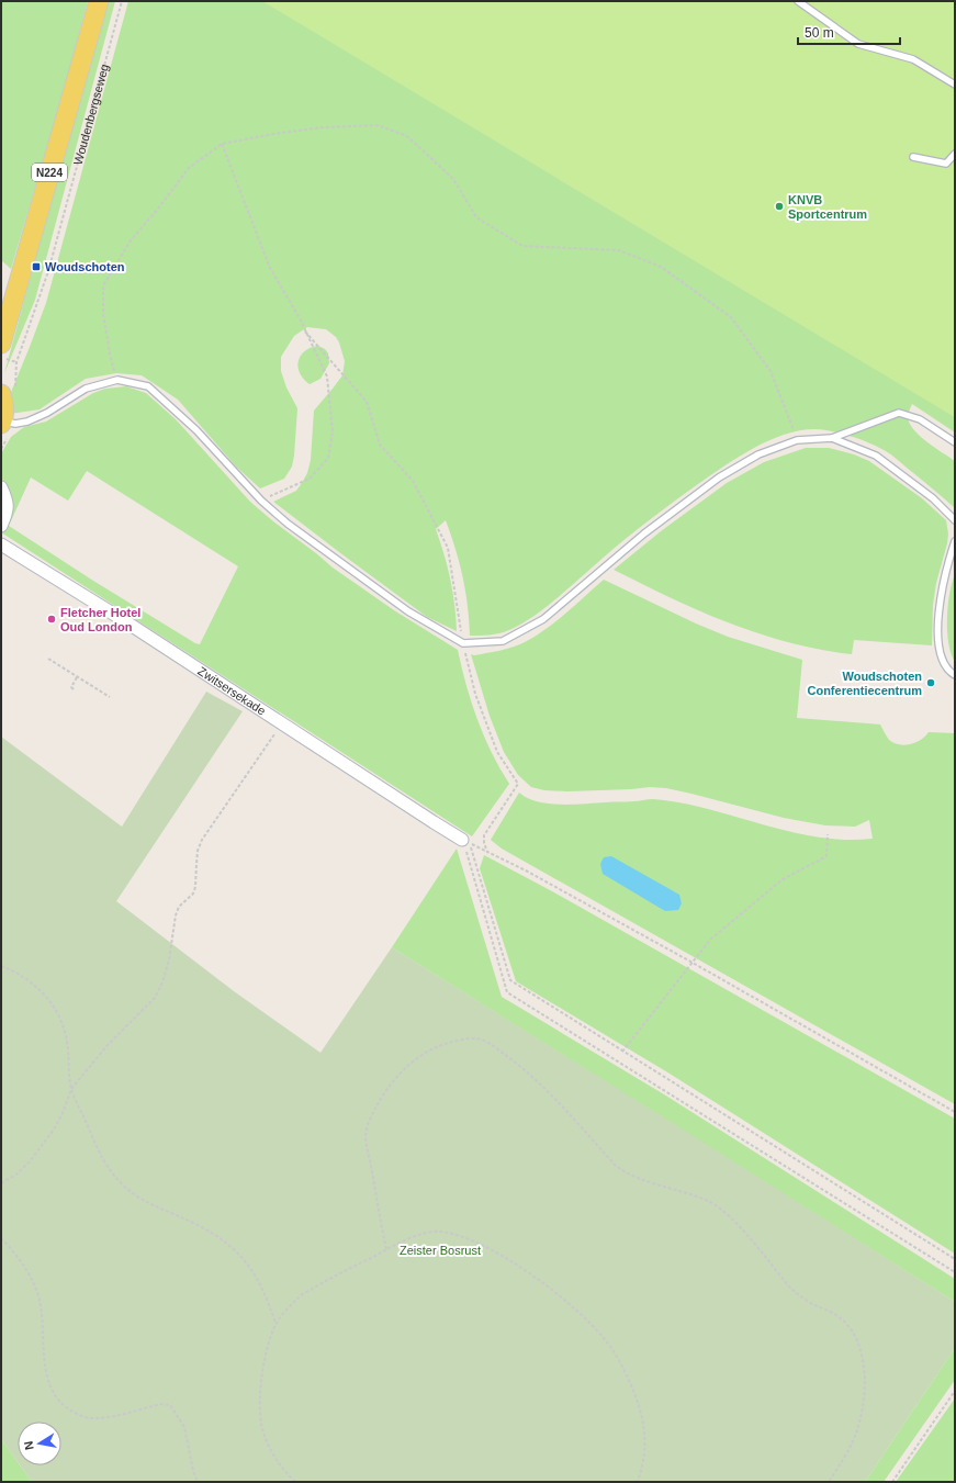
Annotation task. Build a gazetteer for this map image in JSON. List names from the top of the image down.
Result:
{
  "streets": {
    "main road": ["Woudenbergseweg", "N224"],
    "street": ["Zwitsersekade"]
  },
  "parks": ["Zeister Bosrust"],
  "places": {
    "other": ["KNVB Sportcentrum", "Fletcher Hotel Oud London", "Woudschoten Conferentiecentrum"],
    "transit": ["Woudschoten"]
  },
  "scale_bar": "50 m",
  "north": "left"
}
